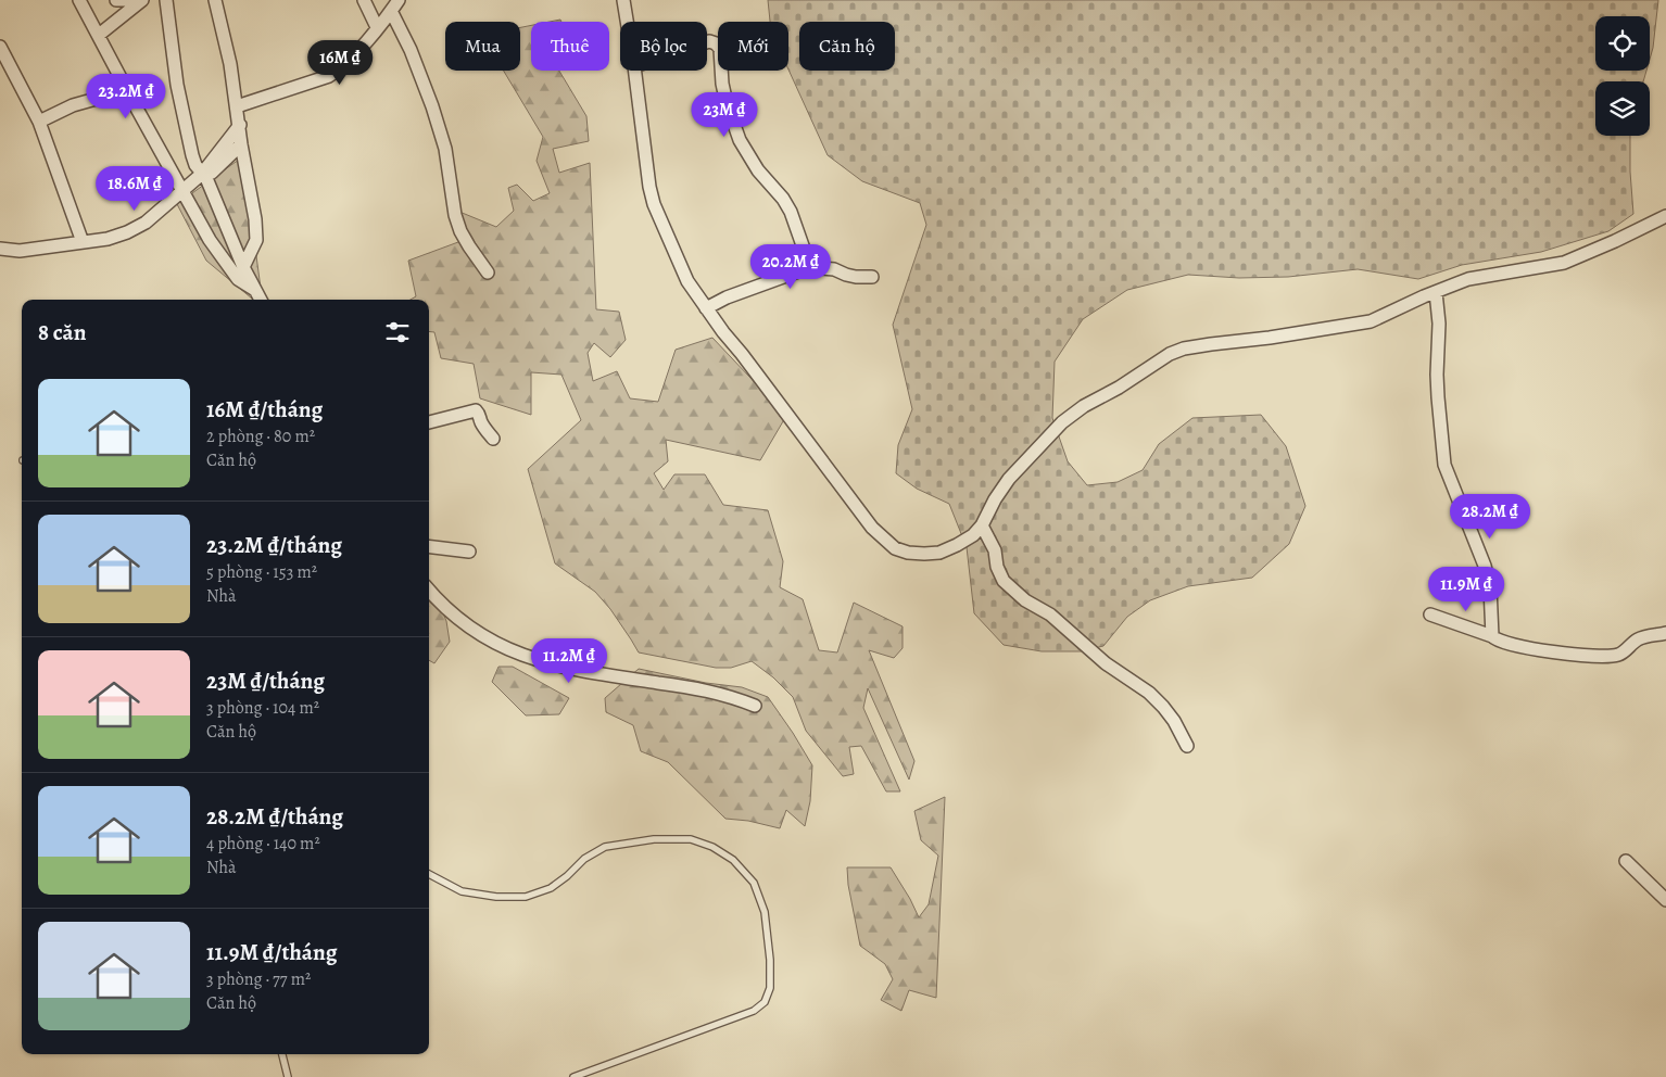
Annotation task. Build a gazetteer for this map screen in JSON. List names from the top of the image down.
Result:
{
  "page": {
    "chip": [
      "Mua",
      "Thuê",
      "Bộ lọc",
      "Mới",
      "Căn hộ"
    ],
    "price": [
      "16M ₫",
      "23.2M ₫",
      "23M ₫",
      "18.6M ₫",
      "20.2M ₫",
      "28.2M ₫",
      "11.9M ₫",
      "11.2M ₫"
    ],
    "heading": "8 căn",
    "list": [
      {
        "name": "16M ₫/tháng",
        "note": "2 phòng · 80 m² · Căn hộ"
      },
      {
        "name": "23.2M ₫/tháng",
        "note": "5 phòng · 153 m² · Nhà"
      },
      {
        "name": "23M ₫/tháng",
        "note": "3 phòng · 104 m² · Căn hộ"
      },
      {
        "name": "28.2M ₫/tháng",
        "note": "4 phòng · 140 m² · Nhà"
      },
      {
        "name": "11.9M ₫/tháng",
        "note": "3 phòng · 77 m² · Căn hộ"
      }
    ]
  }
}
